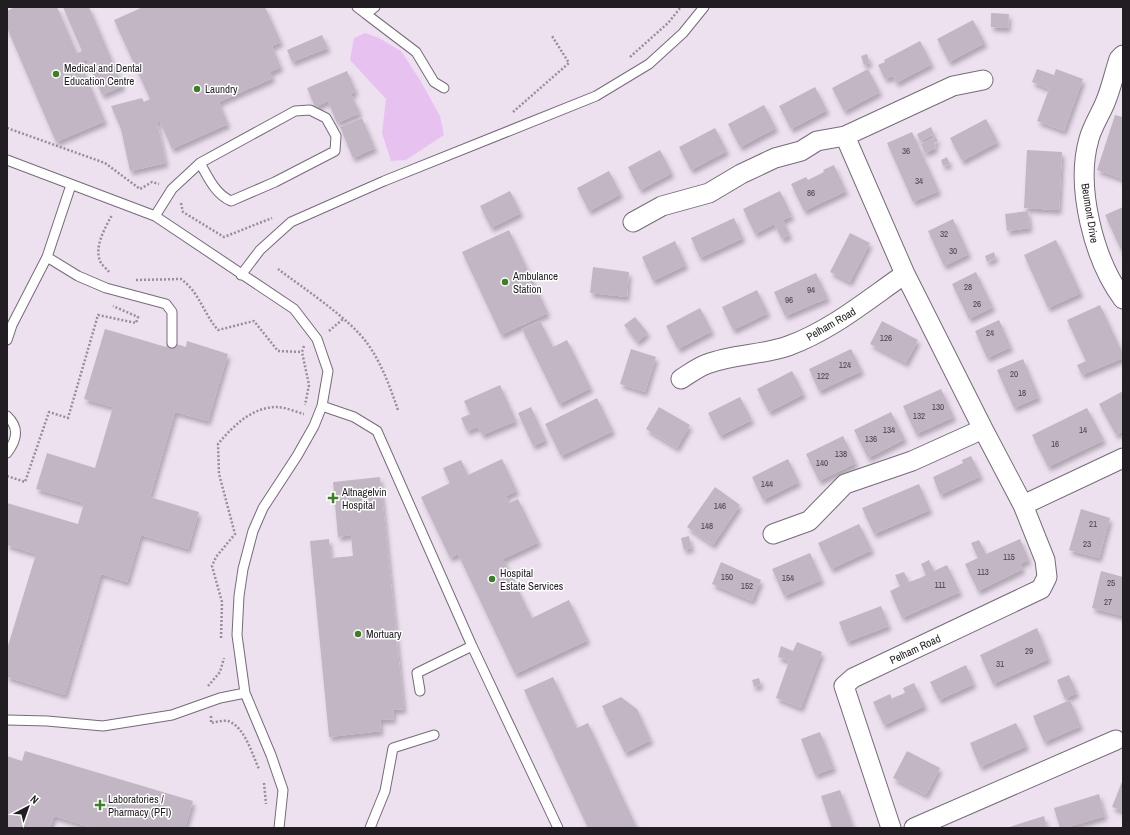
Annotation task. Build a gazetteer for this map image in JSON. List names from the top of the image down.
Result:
{
  "streets": {
    "street": ["Beumont Drive", "Pelham Road"]
  },
  "places": {
    "other": [
      "Medical and Dental Education Centre",
      "Laundry",
      "Ambulance Station",
      "Hospital Estate Services",
      "Mortuary"
    ],
    "health": ["Altnagelvin Hospital", "Laboratories / Pharmacy (PFI)"]
  },
  "house_numbers": [
    "36",
    "34",
    "86",
    "32",
    "30",
    "28",
    "94",
    "96",
    "26",
    "24",
    "126",
    "124",
    "20",
    "122",
    "18",
    "130",
    "132",
    "134",
    "14",
    "136",
    "16",
    "138",
    "140",
    "144",
    "146",
    "21",
    "148",
    "23",
    "115",
    "113",
    "150",
    "154",
    "25",
    "111",
    "152",
    "27",
    "29",
    "31"
  ],
  "north": "top right"
}
